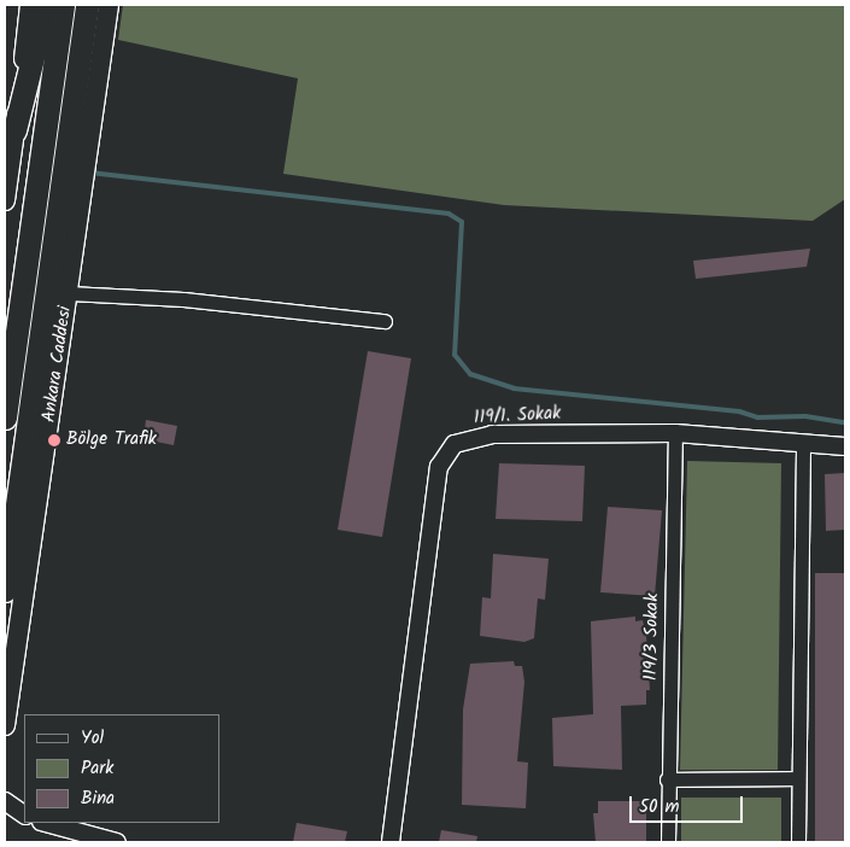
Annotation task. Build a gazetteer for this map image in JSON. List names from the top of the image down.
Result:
{
  "streets": {
    "highway": ["Ankara Caddesi"],
    "street": ["119/1. Sokak", "119/3 Sokak"]
  },
  "crossings": [
    ["119/1. Sokak", "119/3 Sokak"]
  ],
  "places": ["Bölge Trafik"],
  "legend": ["Yol", "Park", "Bina"],
  "scale_bar": "50 m"
}
